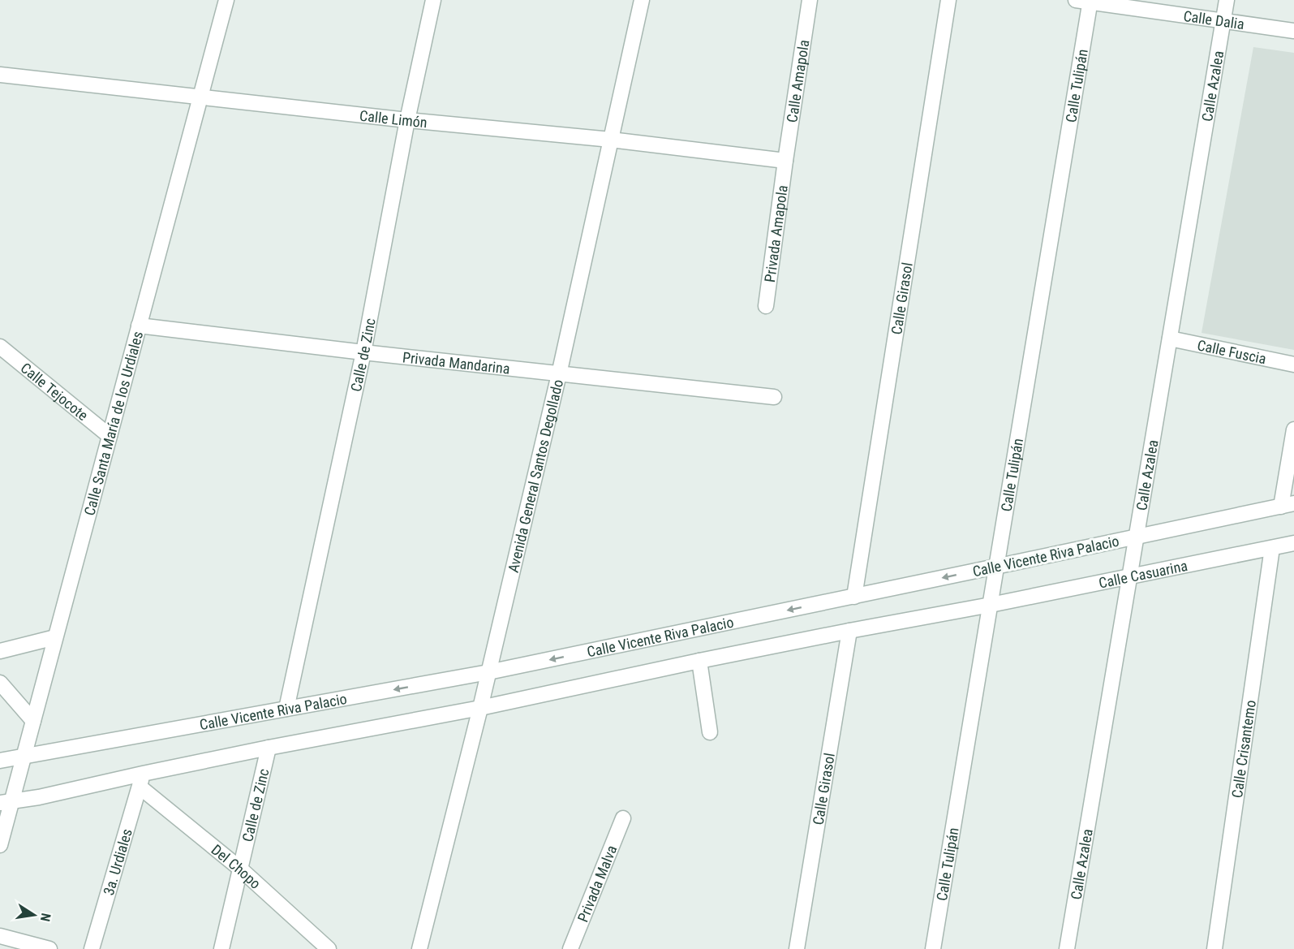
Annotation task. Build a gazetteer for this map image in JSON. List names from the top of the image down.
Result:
{
  "streets": {
    "street": [
      "Calle Dalia",
      "Calle Amapola",
      "Calle Tulipán",
      "Calle Azalea",
      "Calle Limón",
      "Privada Amapola",
      "Calle Girasol",
      "Calle Fuscia",
      "Calle de Zinc",
      "Privada Mandarina",
      "Calle Tejocote",
      "Calle Santa María de los Urdiales",
      "Avenida General Santos Degollado",
      "Calle Vicente Riva Palacio",
      "Calle Casuarina",
      "Calle Crisantemo",
      "3a. Urdiales",
      "Del Chopo",
      "Privada Malva"
    ]
  },
  "crossings": [
    ["Calle Dalia", "Calle Tulipán"],
    ["Calle Dalia", "Calle Azalea"],
    ["Calle Amapola", "Calle Limón"],
    ["Calle Amapola", "Privada Amapola"],
    ["Calle Tulipán", "Calle Vicente Riva Palacio"],
    ["Calle Tulipán", "Calle Casuarina"],
    ["Calle Azalea", "Calle Fuscia"],
    ["Calle Azalea", "Calle Vicente Riva Palacio"],
    ["Calle Azalea", "Calle Casuarina"],
    ["Calle Limón", "Privada Amapola"],
    ["Calle Limón", "Calle de Zinc"],
    ["Calle Limón", "Calle Santa María de los Urdiales"],
    ["Calle Limón", "Avenida General Santos Degollado"],
    ["Calle Girasol", "Calle Vicente Riva Palacio"],
    ["Calle de Zinc", "Privada Mandarina"],
    ["Calle de Zinc", "Calle Vicente Riva Palacio"],
    ["Calle de Zinc", "Del Chopo"],
    ["Privada Mandarina", "Calle Santa María de los Urdiales"],
    ["Privada Mandarina", "Avenida General Santos Degollado"],
    ["Calle Tejocote", "Calle Santa María de los Urdiales"],
    ["Calle Santa María de los Urdiales", "Calle Vicente Riva Palacio"],
    ["Avenida General Santos Degollado", "Calle Vicente Riva Palacio"],
    ["Calle Casuarina", "Calle Crisantemo"],
    ["3a. Urdiales", "Del Chopo"]
  ],
  "north": "right"
}
